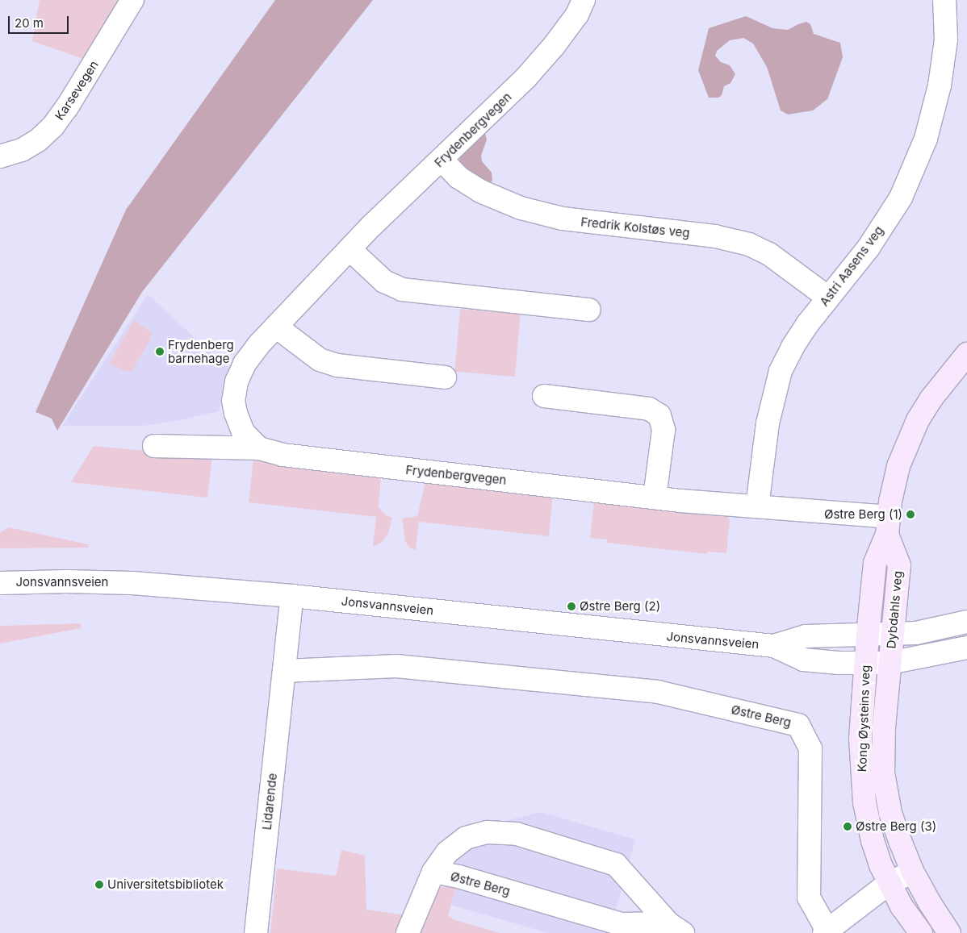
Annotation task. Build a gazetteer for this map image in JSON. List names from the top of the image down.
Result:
{
  "streets": {
    "main road": ["Dybdahls veg", "Kong Øysteins veg"],
    "street": [
      "Karsevegen",
      "Frydenbergvegen",
      "Fredrik Kolstøs veg",
      "Astri Aasens veg",
      "Jonsvannsveien",
      "Østre Berg",
      "Lidarende"
    ]
  },
  "crossings": [
    ["Frydenbergvegen", "Fredrik Kolstøs veg"],
    ["Frydenbergvegen", "Astri Aasens veg"],
    ["Frydenbergvegen", "Dybdahls veg"],
    ["Fredrik Kolstøs veg", "Astri Aasens veg"],
    ["Jonsvannsveien", "Dybdahls veg"],
    ["Jonsvannsveien", "Kong Øysteins veg"],
    ["Jonsvannsveien", "Lidarende"],
    ["Dybdahls veg", "Kong Øysteins veg"],
    ["Østre Berg", "Kong Øysteins veg"],
    ["Østre Berg", "Lidarende"]
  ],
  "places": [
    "Frydenberg barnehage",
    "Østre Berg (1)",
    "Østre Berg (2)",
    "Østre Berg (3)",
    "Universitetsbibliotek"
  ],
  "scale_bar": "20 m"
}
